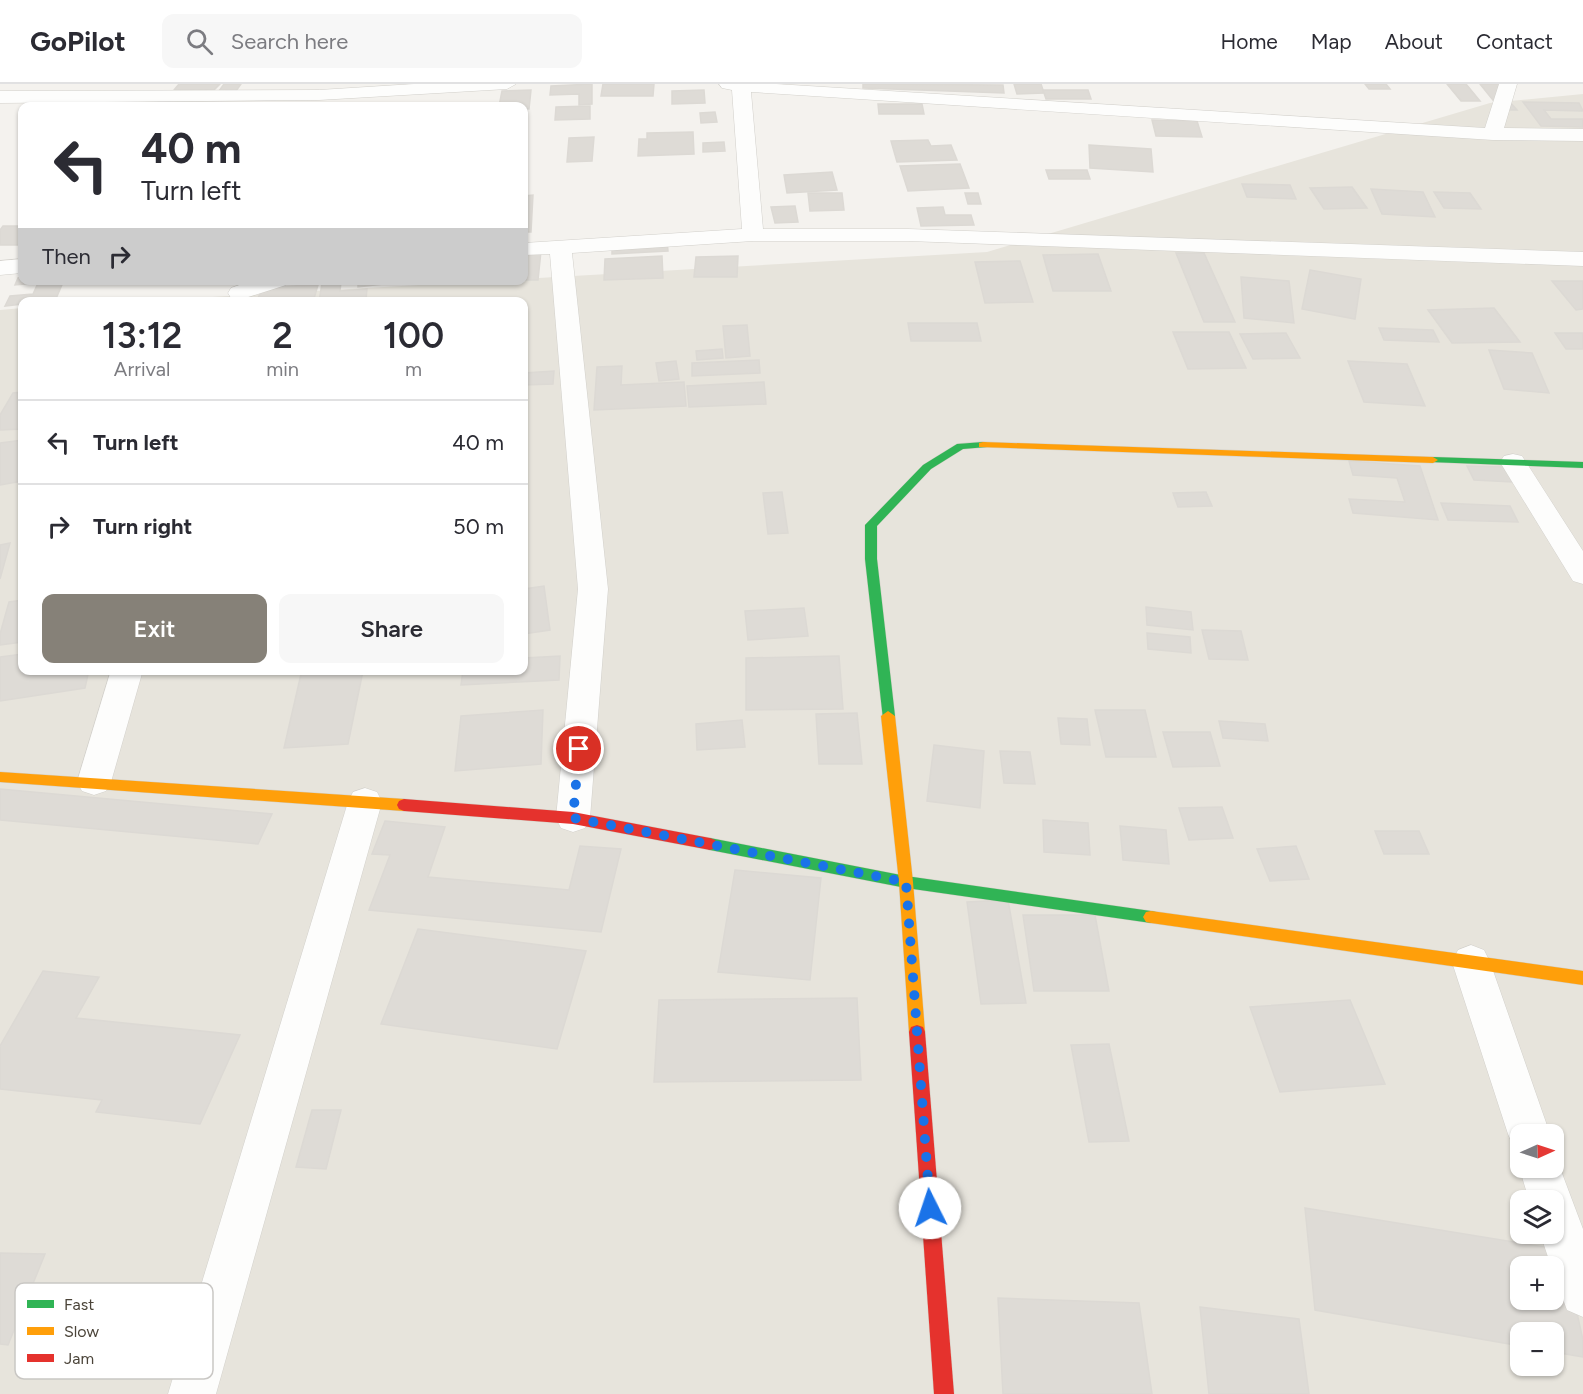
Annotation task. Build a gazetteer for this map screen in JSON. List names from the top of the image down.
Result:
{
  "legend": ["Fast", "Slow", "Jam"],
  "north": "right",
  "page": {
    "header": "GoPilot",
    "search": "Search here",
    "nav": [
      "Home",
      "Map",
      "About",
      "Contact"
    ],
    "turn": ["40 m", "Turn left"],
    "then": "Then",
    "eta": [
      "13:12",
      "Arrival",
      "2",
      "min",
      "100",
      "m"
    ],
    "list": [
      {
        "name": "Turn left",
        "value": "40 m"
      },
      {
        "name": "Turn right",
        "value": "50 m"
      }
    ],
    "buttons": ["Exit", "Share"],
    "map_buttons": ["+", "−"]
  }
}
